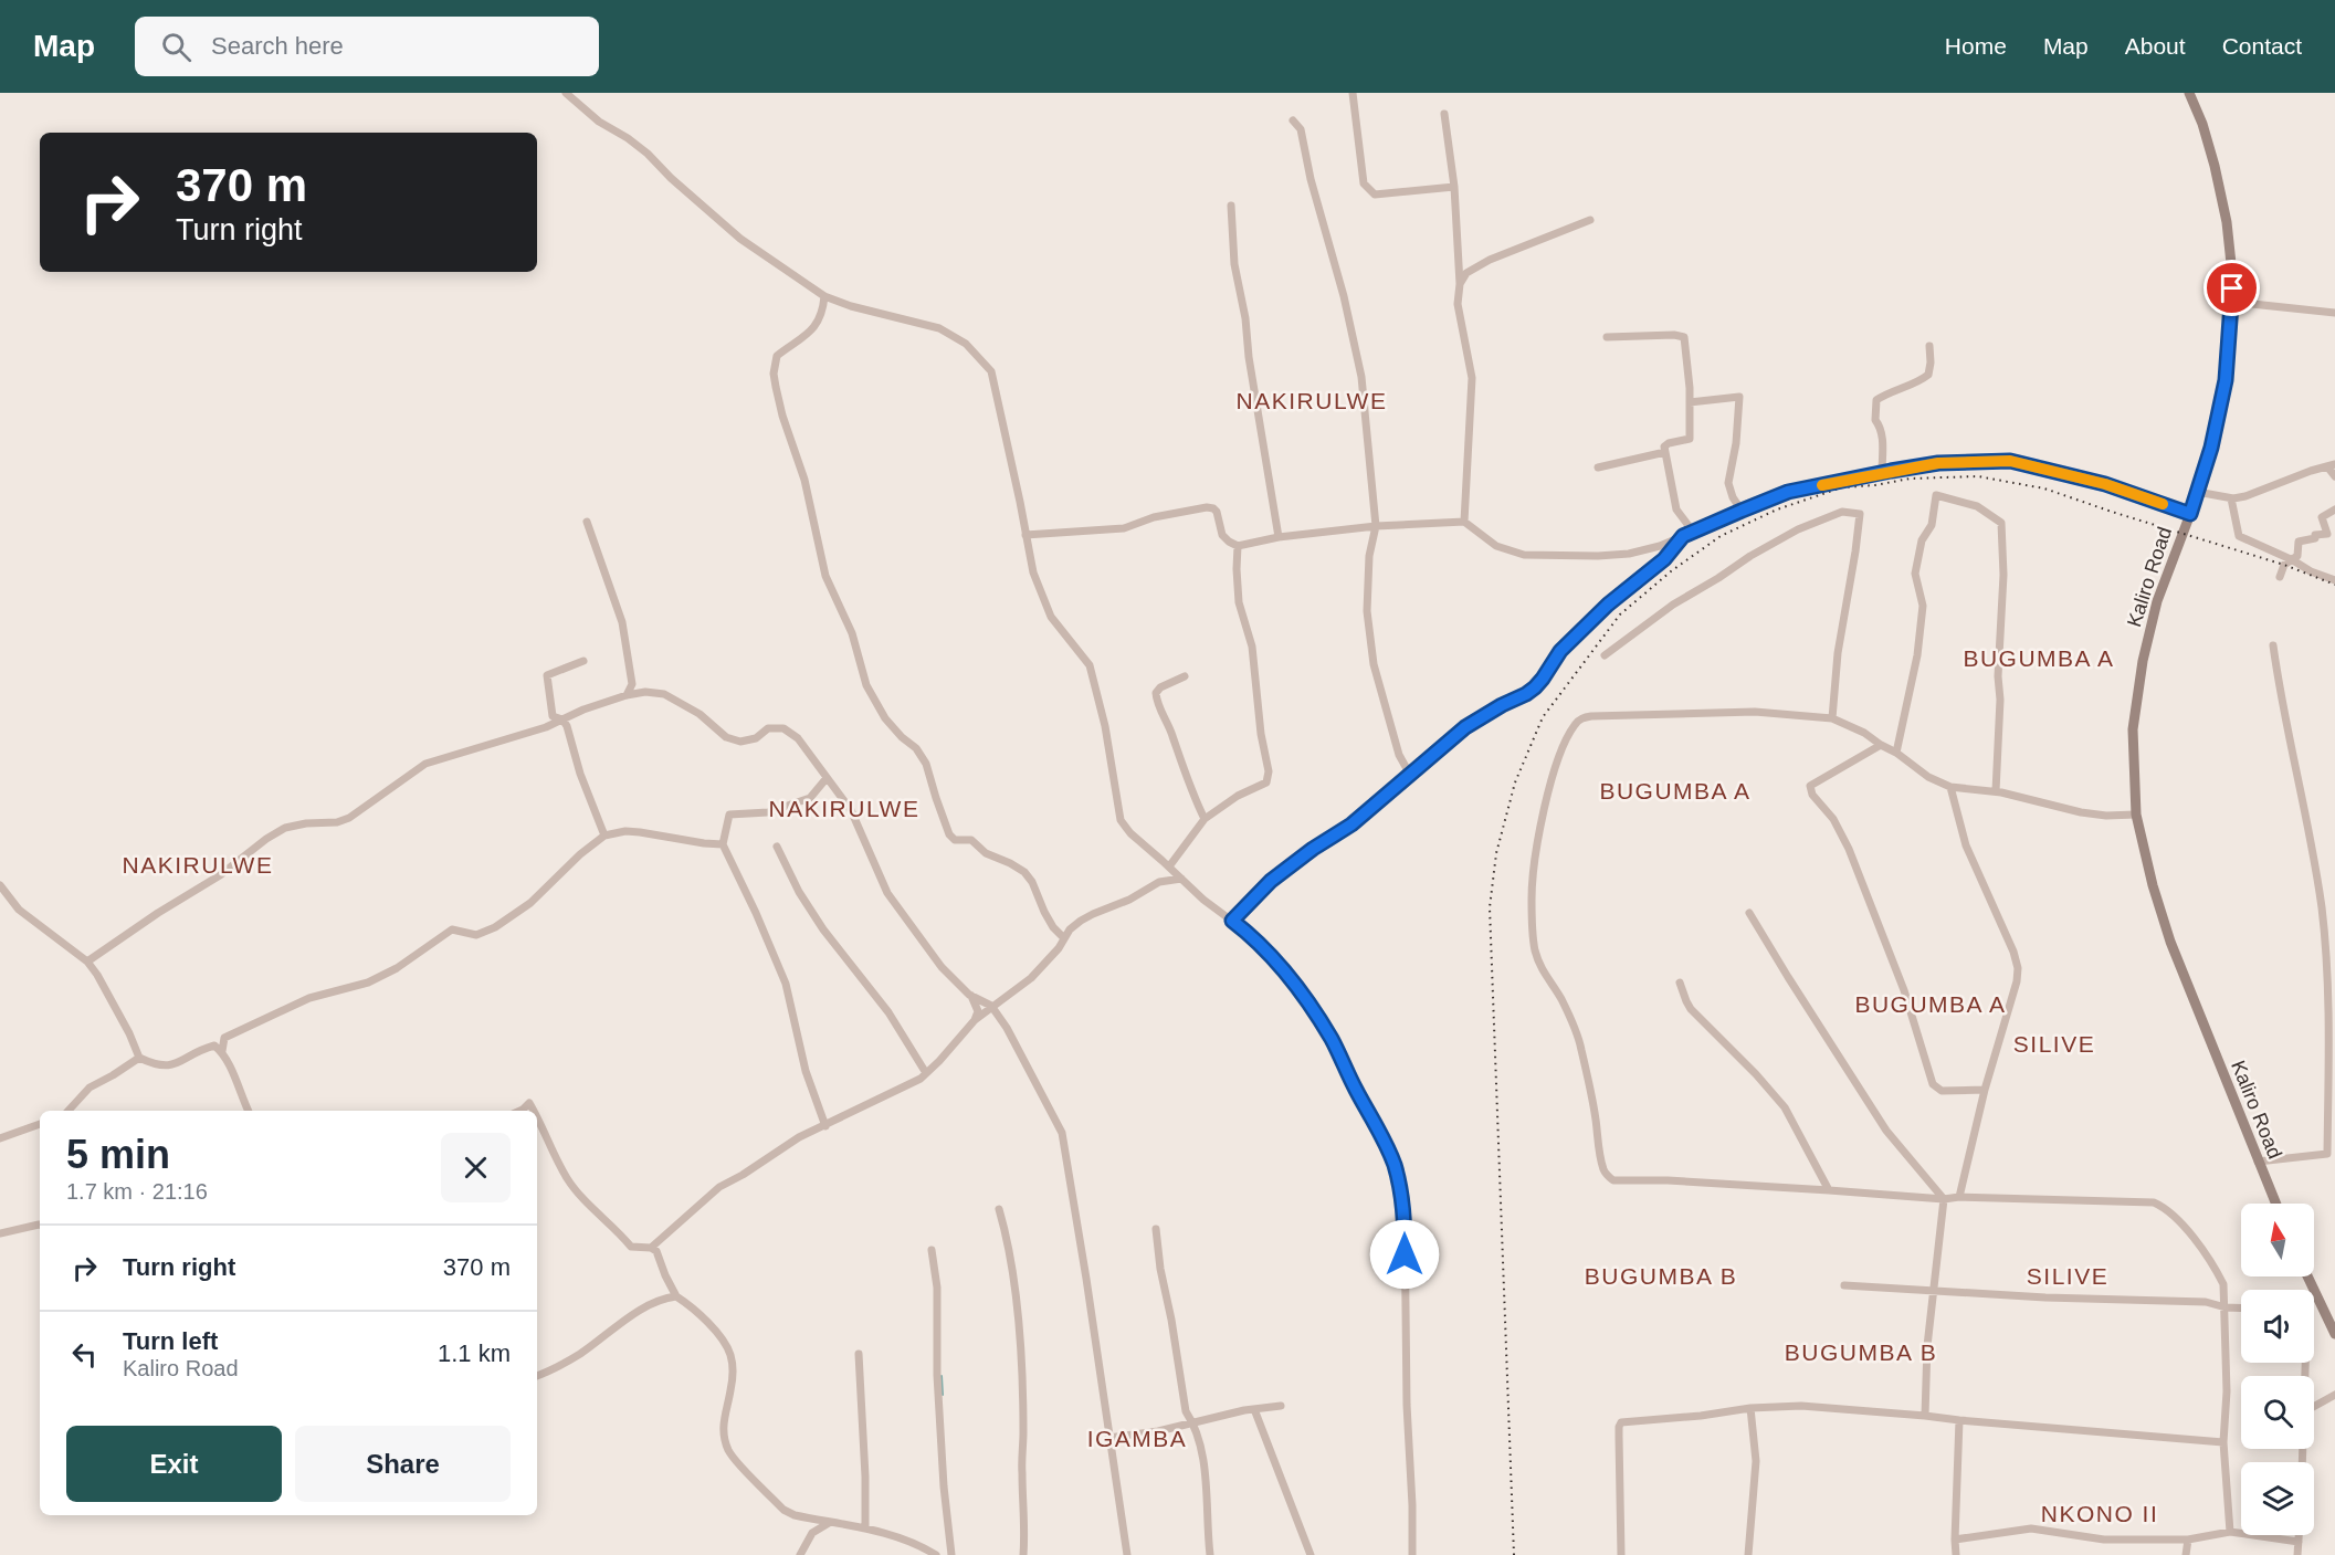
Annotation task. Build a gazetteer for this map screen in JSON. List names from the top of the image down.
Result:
{
  "streets": {
    "main road": ["Kaliro Road"]
  },
  "districts": [
    "NAKIRULWE",
    "BUGUMBA A",
    "BUGUMBA A",
    "NAKIRULWE",
    "NAKIRULWE",
    "BUGUMBA A",
    "SILIVE",
    "BUGUMBA B",
    "SILIVE",
    "BUGUMBA B",
    "IGAMBA",
    "NKONO II"
  ],
  "north": "top",
  "page": {
    "header": "Map",
    "search": "Search here",
    "nav": [
      "Home",
      "Map",
      "About",
      "Contact"
    ],
    "turn": ["370 m", "Turn right"],
    "heading": ["5 min", "1.7 km · 21:16"],
    "list": [
      {
        "name": "Turn right",
        "value": "370 m"
      },
      {
        "name": "Turn left",
        "note": "Kaliro Road",
        "value": "1.1 km"
      }
    ],
    "buttons": ["Exit", "Share"]
  }
}
